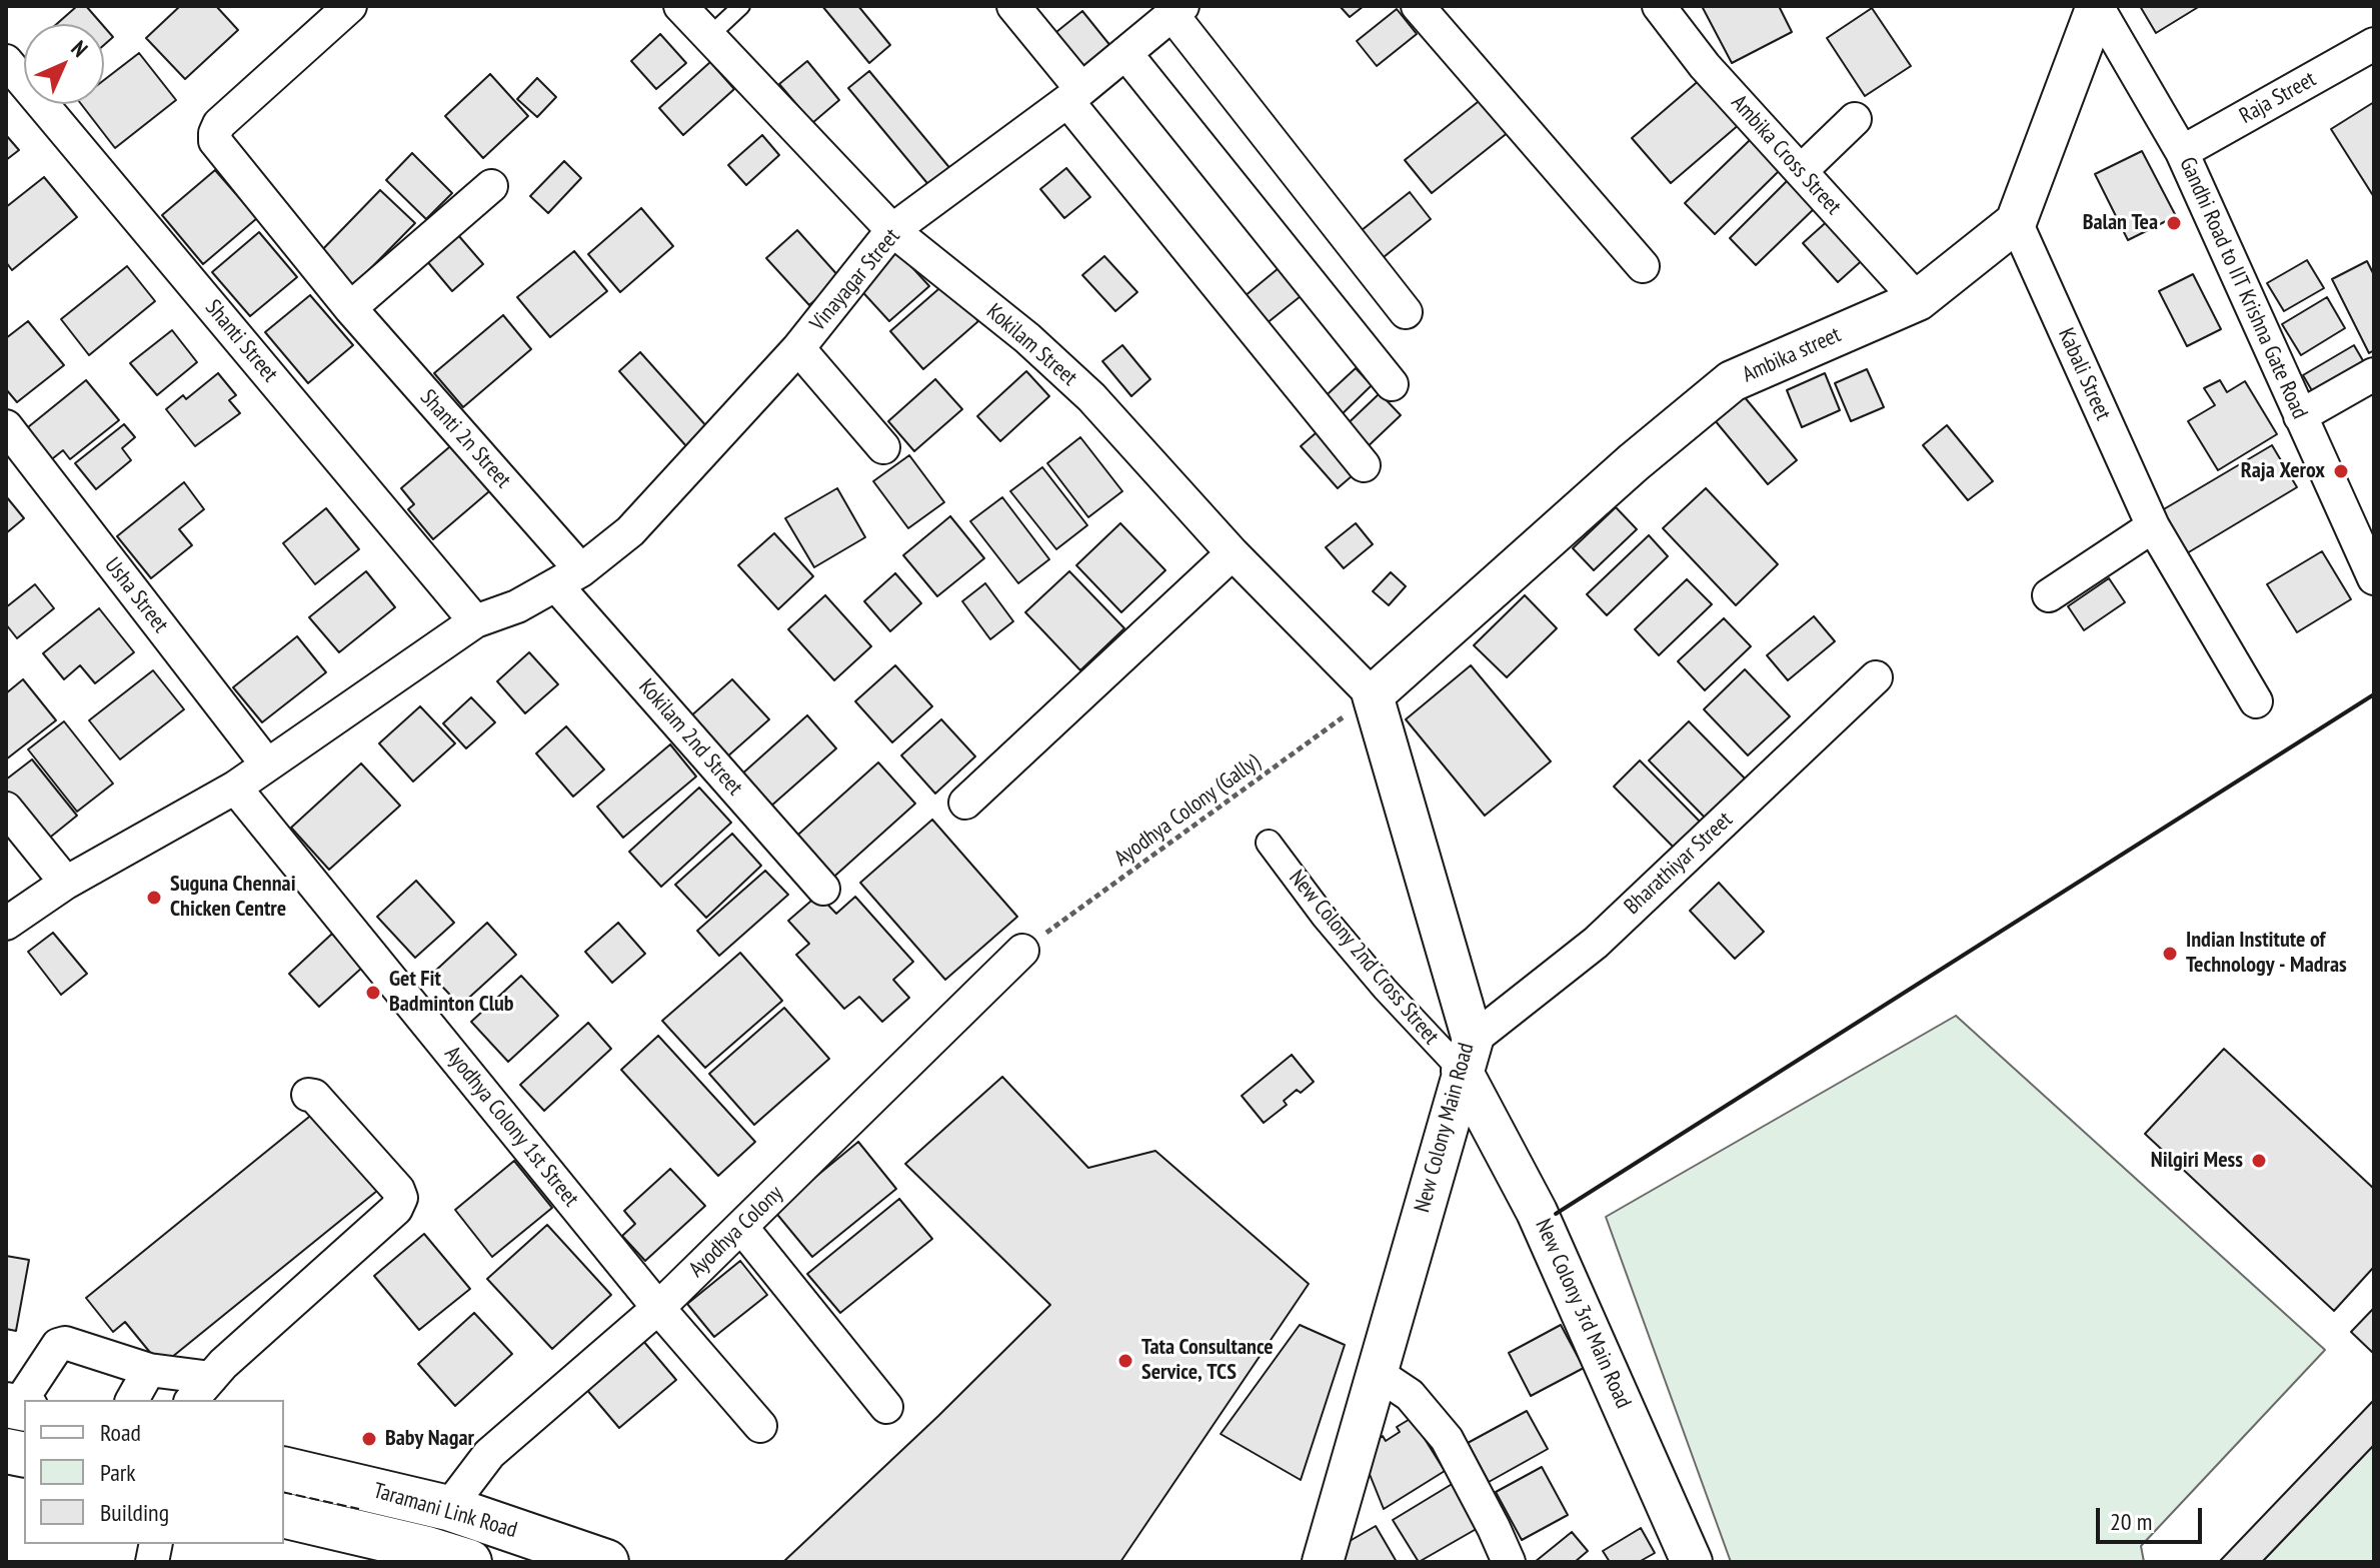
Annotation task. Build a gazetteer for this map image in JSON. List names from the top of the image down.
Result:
{
  "streets": {
    "main road": ["Taramani Link Road"],
    "street": [
      "Raja Street",
      "Ambika Cross Street",
      "Vinayagar Street",
      "Gandhi Road to IIT Krishna Gate Road",
      "Shanti Street",
      "Kokilam Street",
      "Ambika street",
      "Kabali Street",
      "Shanti 2n Street",
      "Usha Street",
      "Kokilam 2nd Street",
      "Bharathiyar Street",
      "New Colony 2nd Cross Street",
      "Ayodhya Colony 1st Street",
      "New Colony Main Road",
      "Ayodhya Colony",
      "New Colony 3rd Main Road"
    ],
    "path": ["Ayodhya Colony (Gally)"]
  },
  "crossings": [
    ["Raja Street", "Gandhi Road to IIT Krishna Gate Road"],
    ["Ambika Cross Street", "Ambika street"],
    ["Vinayagar Street", "Shanti Street"],
    ["Vinayagar Street", "Kokilam Street"],
    ["Vinayagar Street", "Shanti 2n Street"],
    ["Vinayagar Street", "Usha Street"],
    ["Vinayagar Street", "Kokilam 2nd Street"],
    ["Vinayagar Street", "Ayodhya Colony 1st Street"],
    ["Kokilam Street", "Ambika street"],
    ["Kokilam Street", "Ayodhya Colony (Gally)"],
    ["Kokilam Street", "New Colony Main Road"],
    ["Ambika street", "Kabali Street"],
    ["Ambika street", "Ayodhya Colony (Gally)"],
    ["Ambika street", "New Colony Main Road"],
    ["Shanti 2n Street", "Kokilam 2nd Street"],
    ["Ayodhya Colony (Gally)", "New Colony Main Road"],
    ["Ayodhya Colony (Gally)", "Ayodhya Colony"],
    ["Bharathiyar Street", "New Colony 2nd Cross Street"],
    ["Bharathiyar Street", "New Colony Main Road"],
    ["Bharathiyar Street", "New Colony 3rd Main Road"],
    ["New Colony 2nd Cross Street", "New Colony Main Road"],
    ["New Colony 2nd Cross Street", "New Colony 3rd Main Road"],
    ["Ayodhya Colony 1st Street", "Ayodhya Colony"],
    ["New Colony Main Road", "New Colony 3rd Main Road"],
    ["Ayodhya Colony", "Taramani Link Road"]
  ],
  "places": [
    "Balan Tea",
    "Raja Xerox",
    "Suguna Chennai Chicken Centre",
    "Indian Institute of Technology - Madras",
    "Get Fit Badminton Club",
    "Nilgiri Mess",
    "Tata Consultance Service, TCS",
    "Baby Nagar"
  ],
  "legend": ["Road", "Park", "Building"],
  "scale_bar": "20 m",
  "north": "top right"
}
